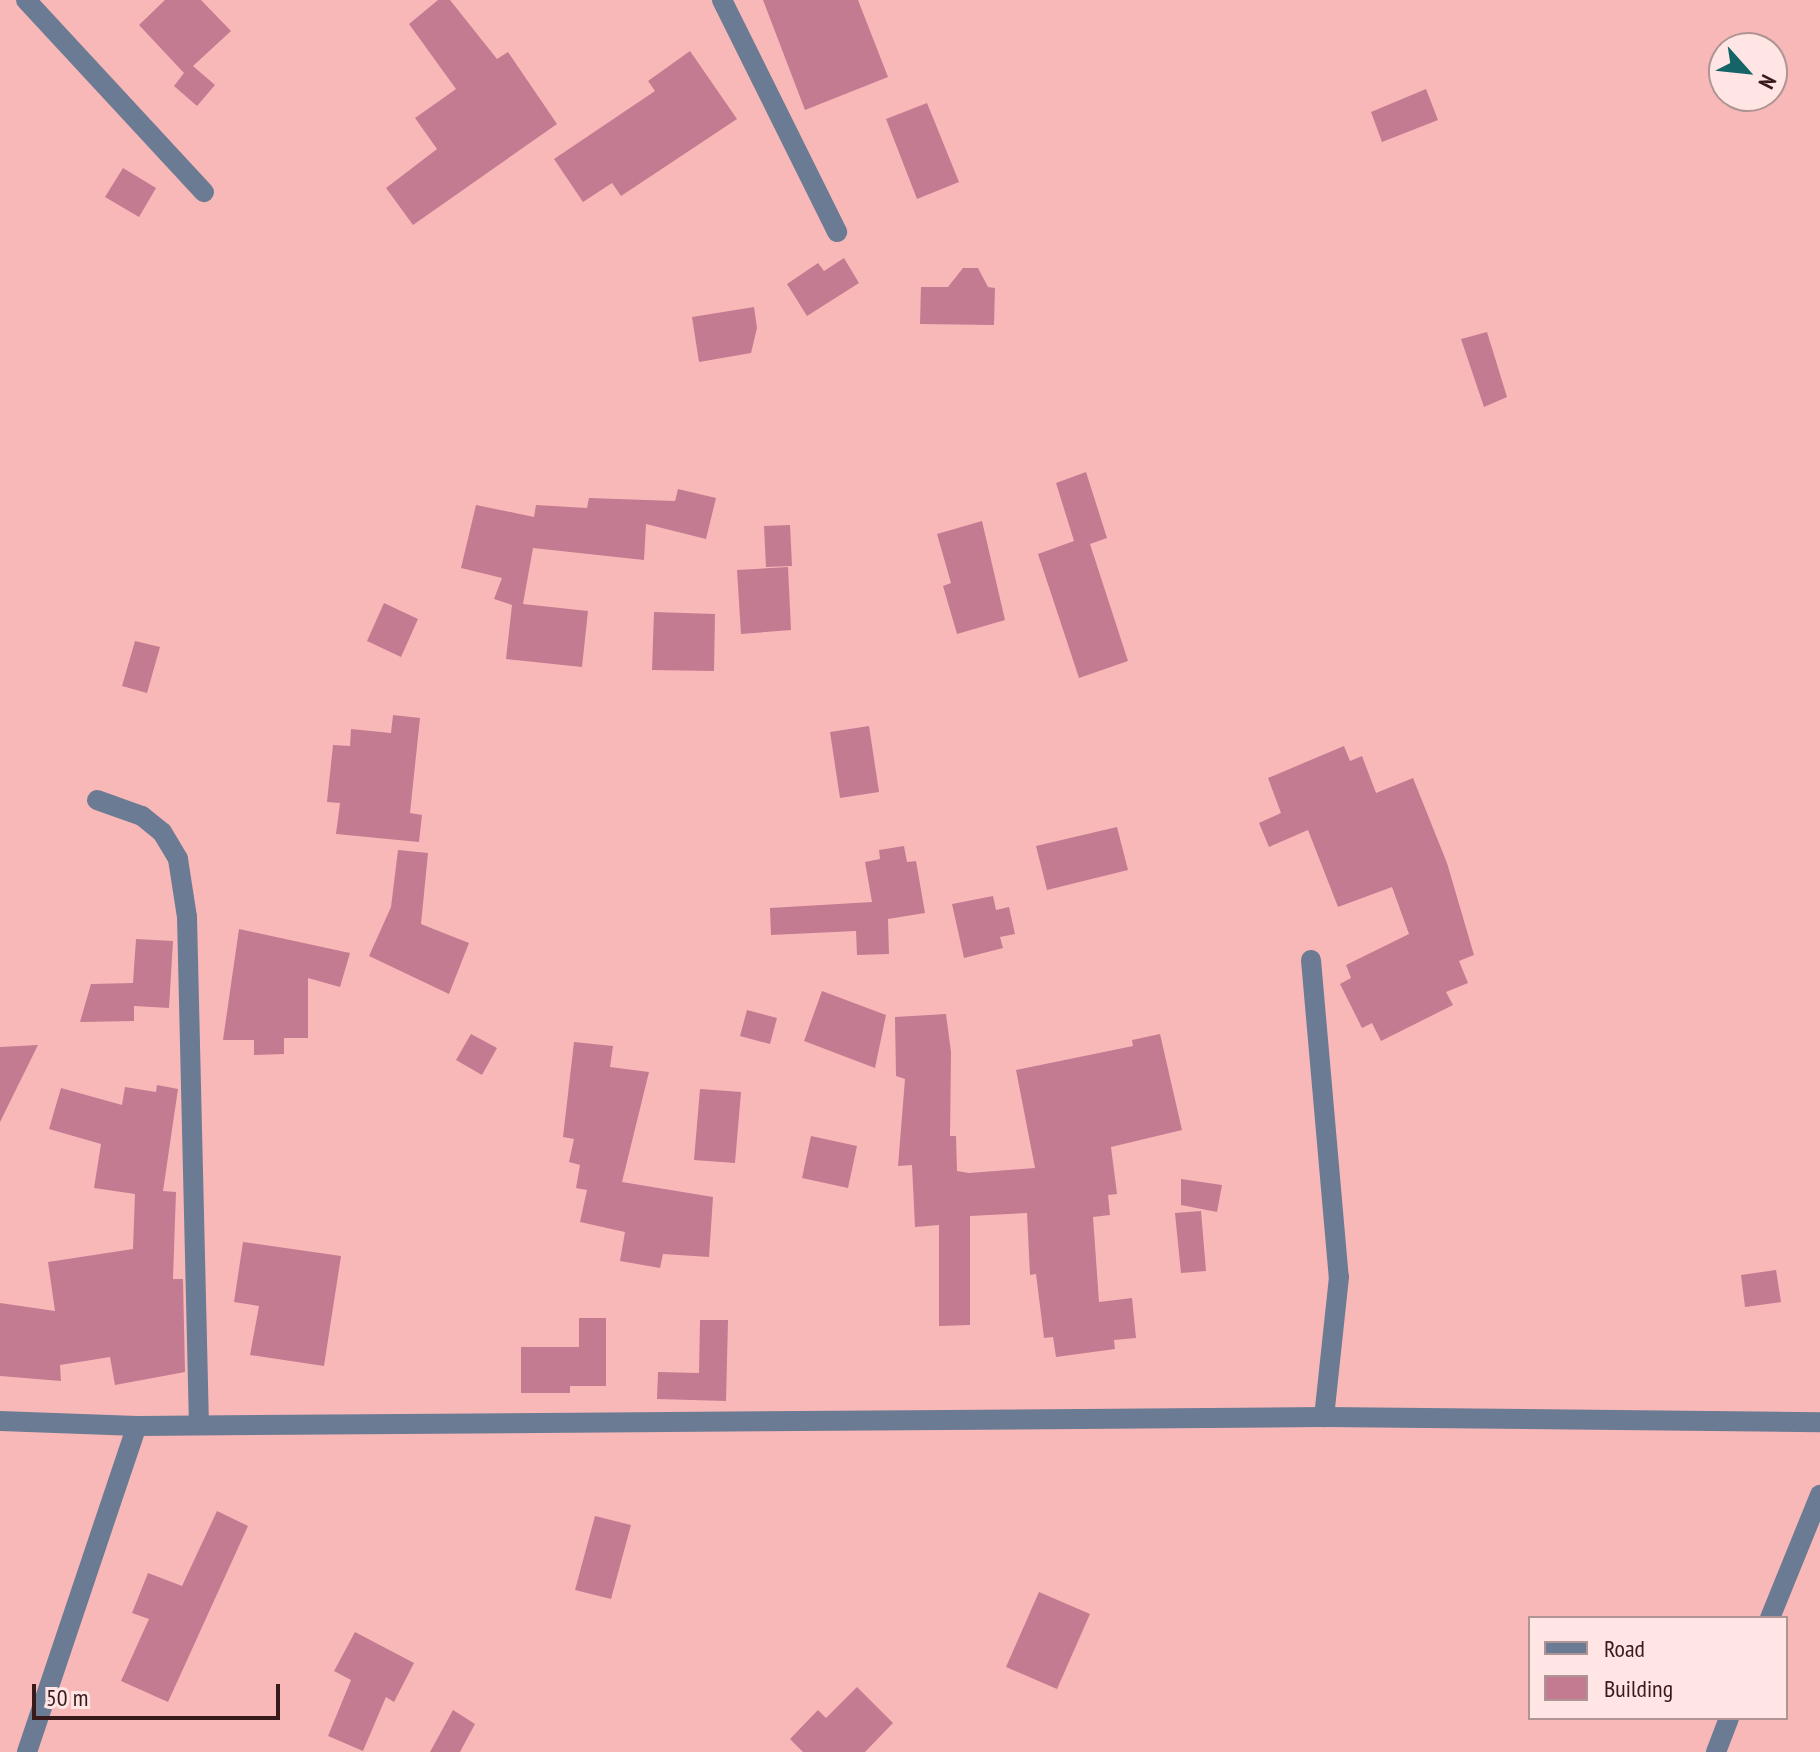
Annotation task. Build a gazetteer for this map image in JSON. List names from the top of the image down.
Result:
{
  "legend": ["Road", "Building"],
  "scale_bar": "50 m",
  "north": "bottom right"
}
